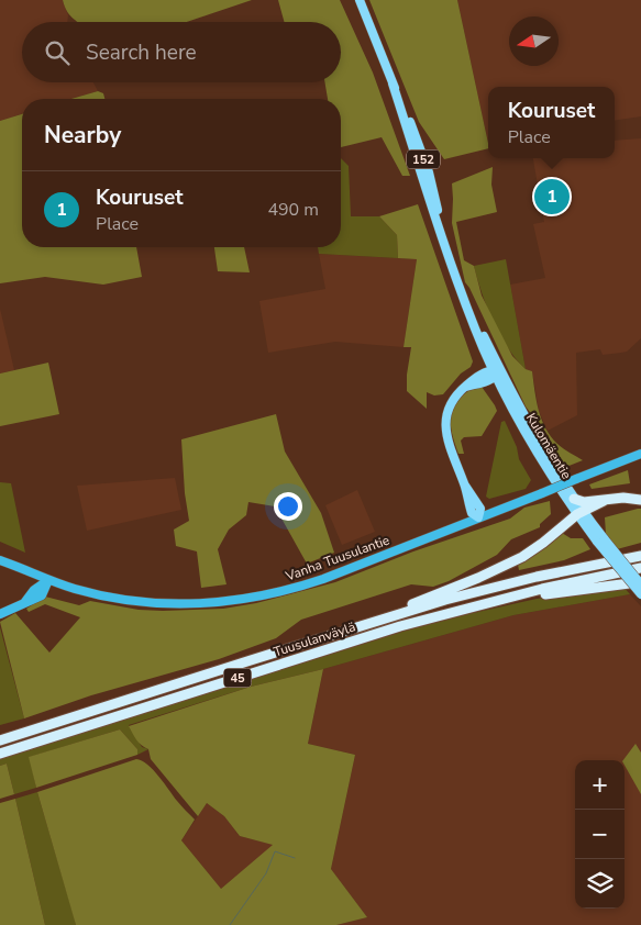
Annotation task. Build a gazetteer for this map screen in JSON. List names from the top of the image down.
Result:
{
  "streets": {
    "highway": ["Tuusulanväylä", "45"],
    "main road": ["152", "Kulomäentie", "Vanha Tuusulantie"]
  },
  "north": "left",
  "page": {
    "search": "Search here",
    "popup": ["Kouruset", "Place"],
    "heading": "Nearby",
    "list": [
      {
        "mark": "1",
        "name": "Kouruset",
        "note": "Place",
        "value": "490 m"
      }
    ],
    "pins": "1",
    "map_buttons": ["+", "−"]
  }
}
